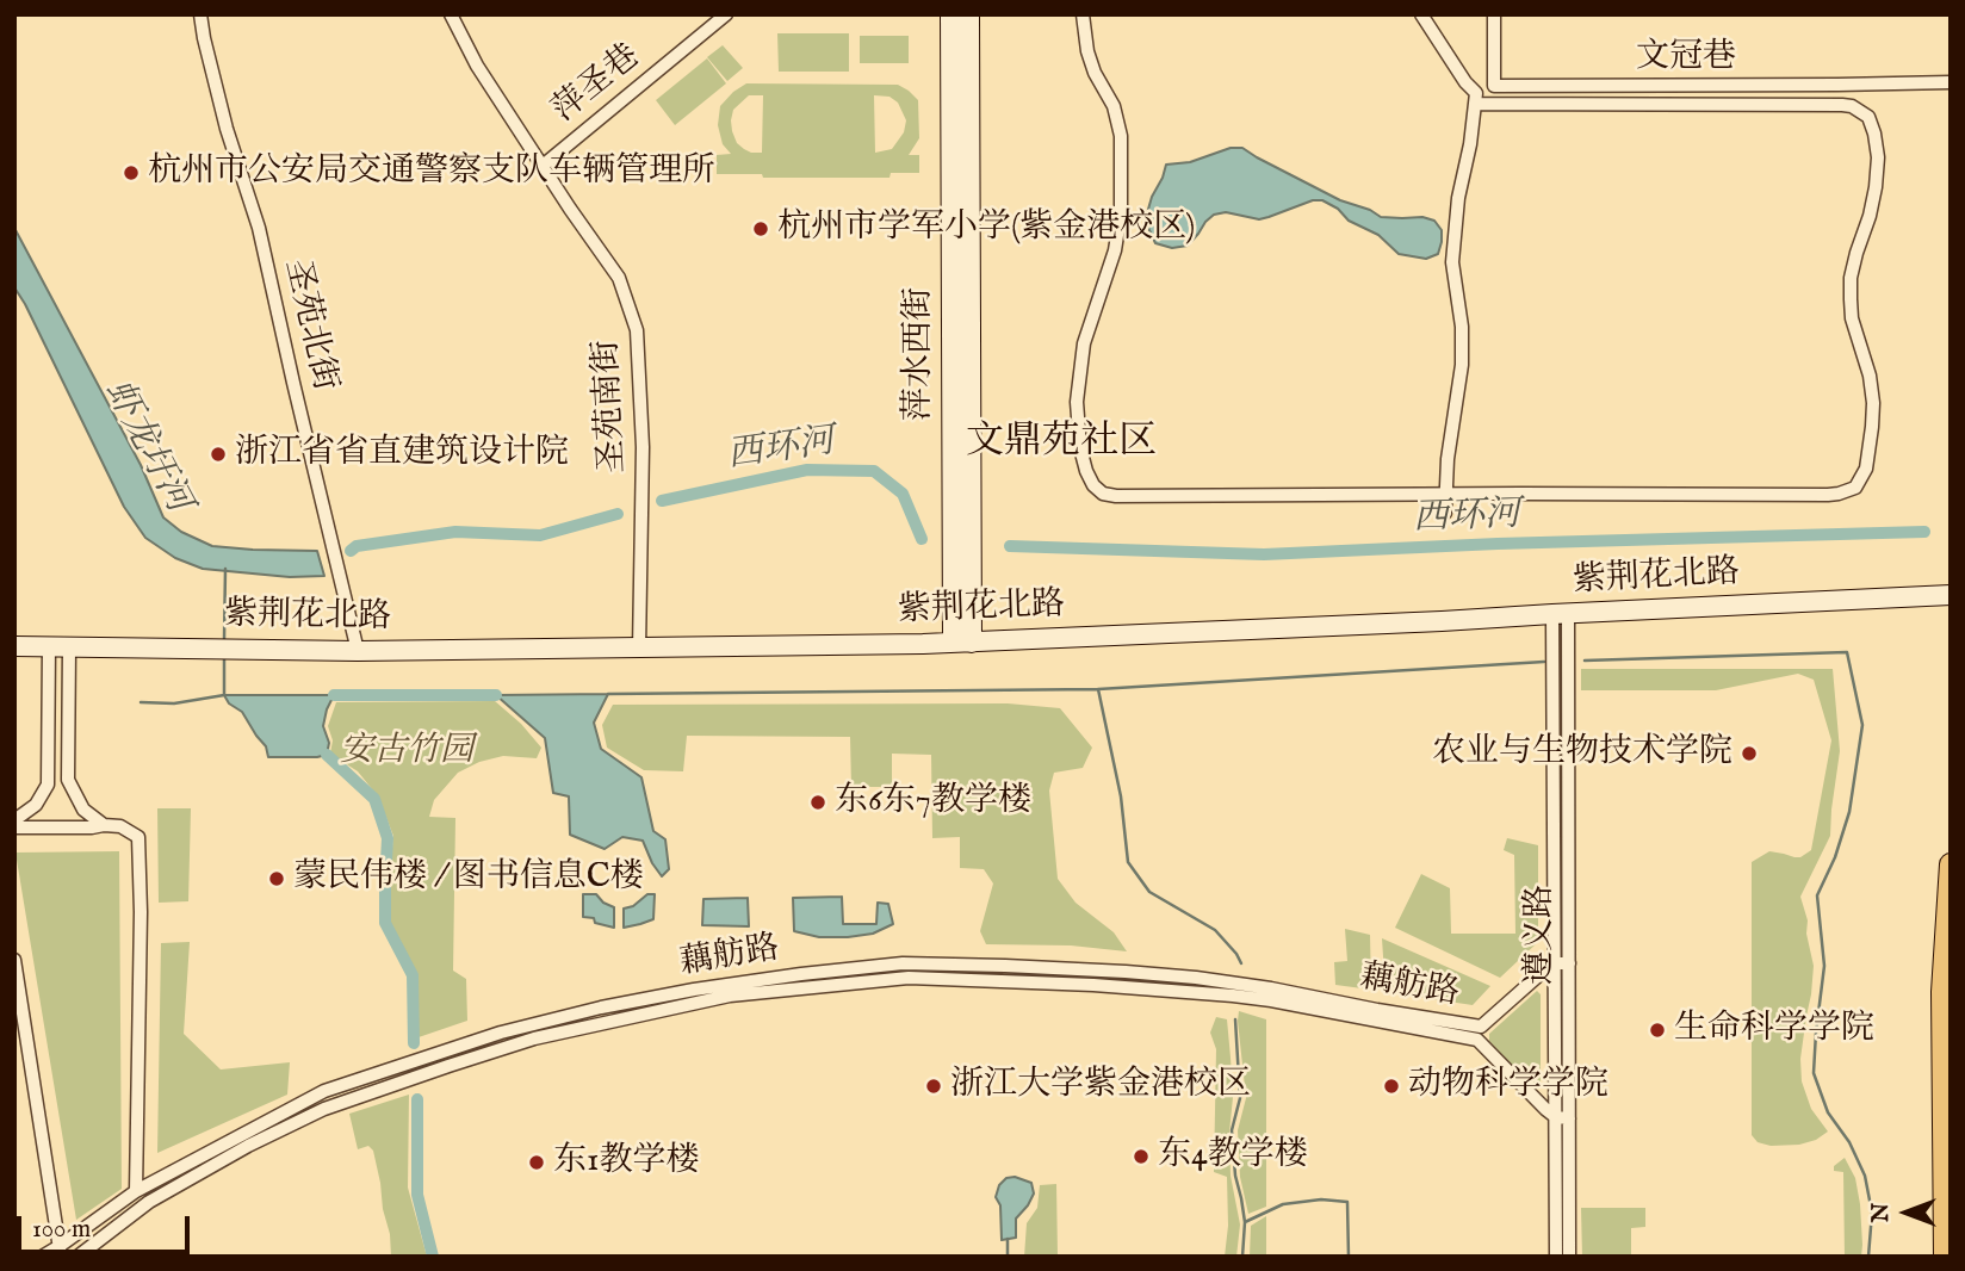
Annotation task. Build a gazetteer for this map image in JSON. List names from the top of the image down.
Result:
{
  "streets": {
    "main road": ["萍水西街", "紫荆花北路"],
    "street": [
      "文冠巷",
      "萍圣巷",
      "圣苑北街",
      "圣苑南街",
      "遵义路",
      "藕舫路"
    ]
  },
  "crossings": [
    ["萍圣巷", "圣苑南街"],
    ["圣苑北街", "紫荆花北路"],
    ["萍水西街", "紫荆花北路"],
    ["圣苑南街", "紫荆花北路"],
    ["紫荆花北路", "遵义路"]
  ],
  "districts": ["文鼎苑社区"],
  "water": ["虾龙圩河", "西环河"],
  "parks": ["安古竹园"],
  "places": [
    "杭州市公安局交通警察支队车辆管理所",
    "杭州市学军小学(紫金港校区)",
    "浙江省省直建筑设计院",
    "农业与生物技术学院",
    "东6东7教学楼",
    "蒙民伟楼 / 图书信息C楼",
    "生命科学学院",
    "浙江大学紫金港校区",
    "动物科学学院",
    "东4教学楼",
    "东1教学楼"
  ],
  "scale_bar": "100 m",
  "north": "left"
}
